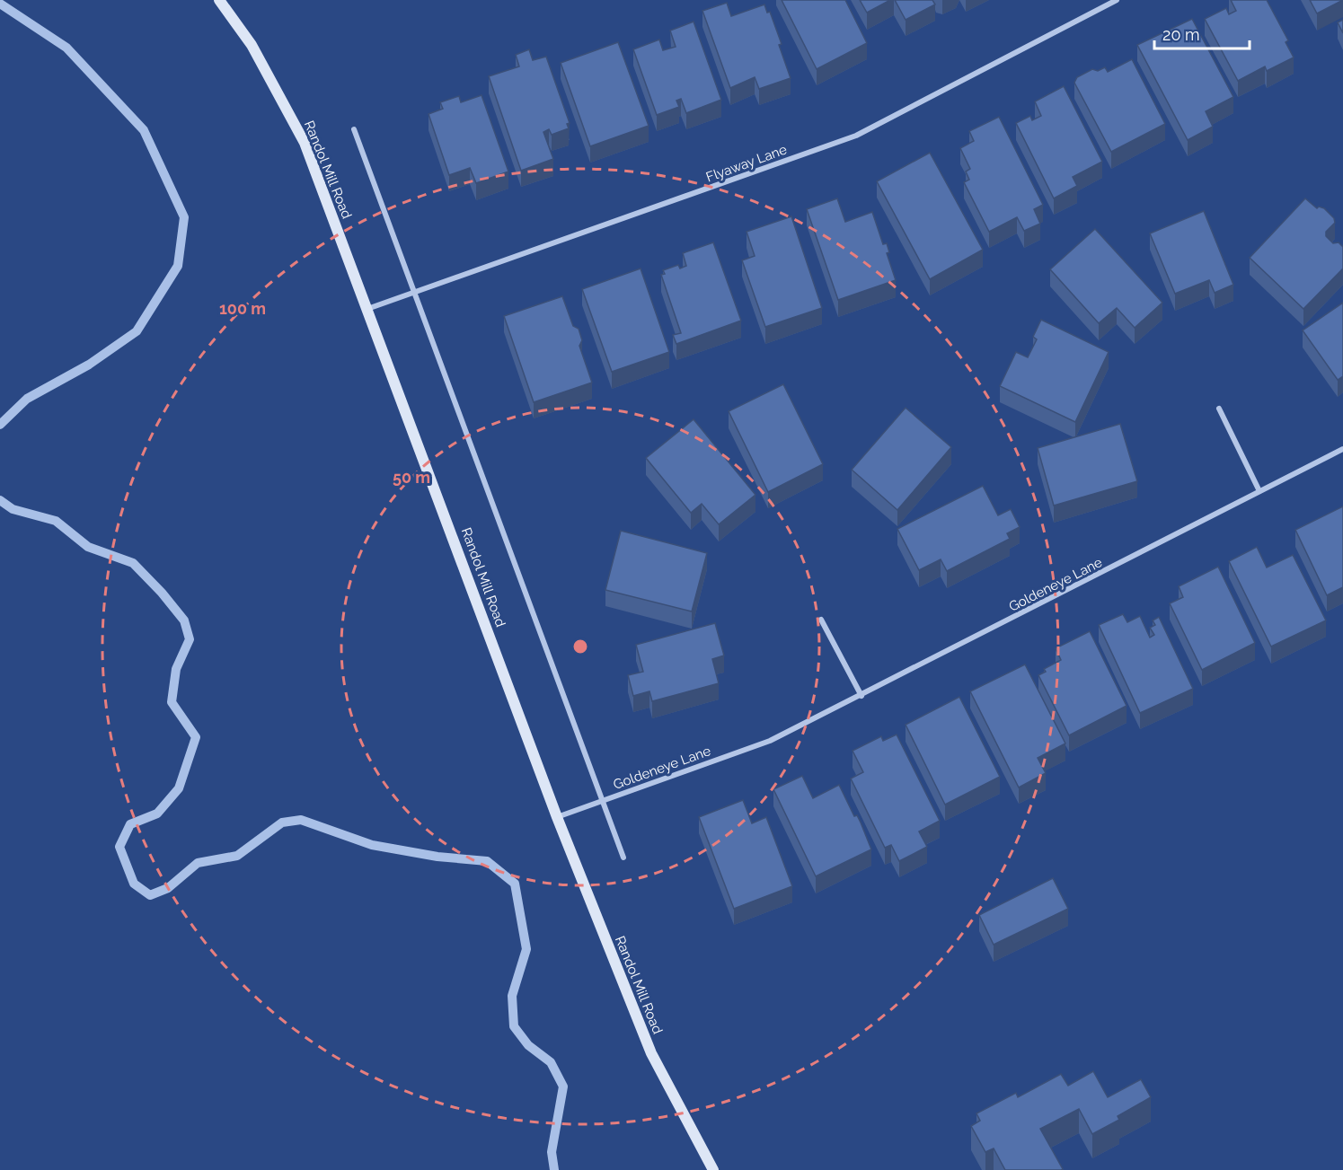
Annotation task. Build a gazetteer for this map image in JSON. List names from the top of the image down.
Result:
{
  "streets": {
    "main road": ["Randol Mill Road"],
    "street": ["Flyaway Lane", "Goldeneye Lane"]
  },
  "crossings": [
    ["Flyaway Lane", "Randol Mill Road"],
    ["Randol Mill Road", "Goldeneye Lane"]
  ],
  "scale_bar": "20 m",
  "rings": ["100 m", "50 m"]
}
